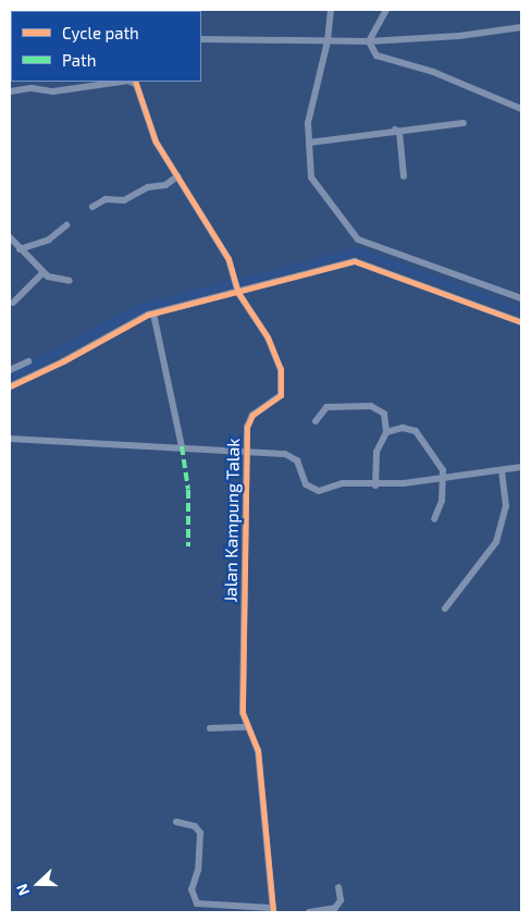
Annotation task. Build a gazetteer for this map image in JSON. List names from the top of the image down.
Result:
{
  "streets": {
    "street": ["Jalan Kampung Talak"]
  },
  "legend": ["Cycle path", "Path"],
  "north": "left"
}
